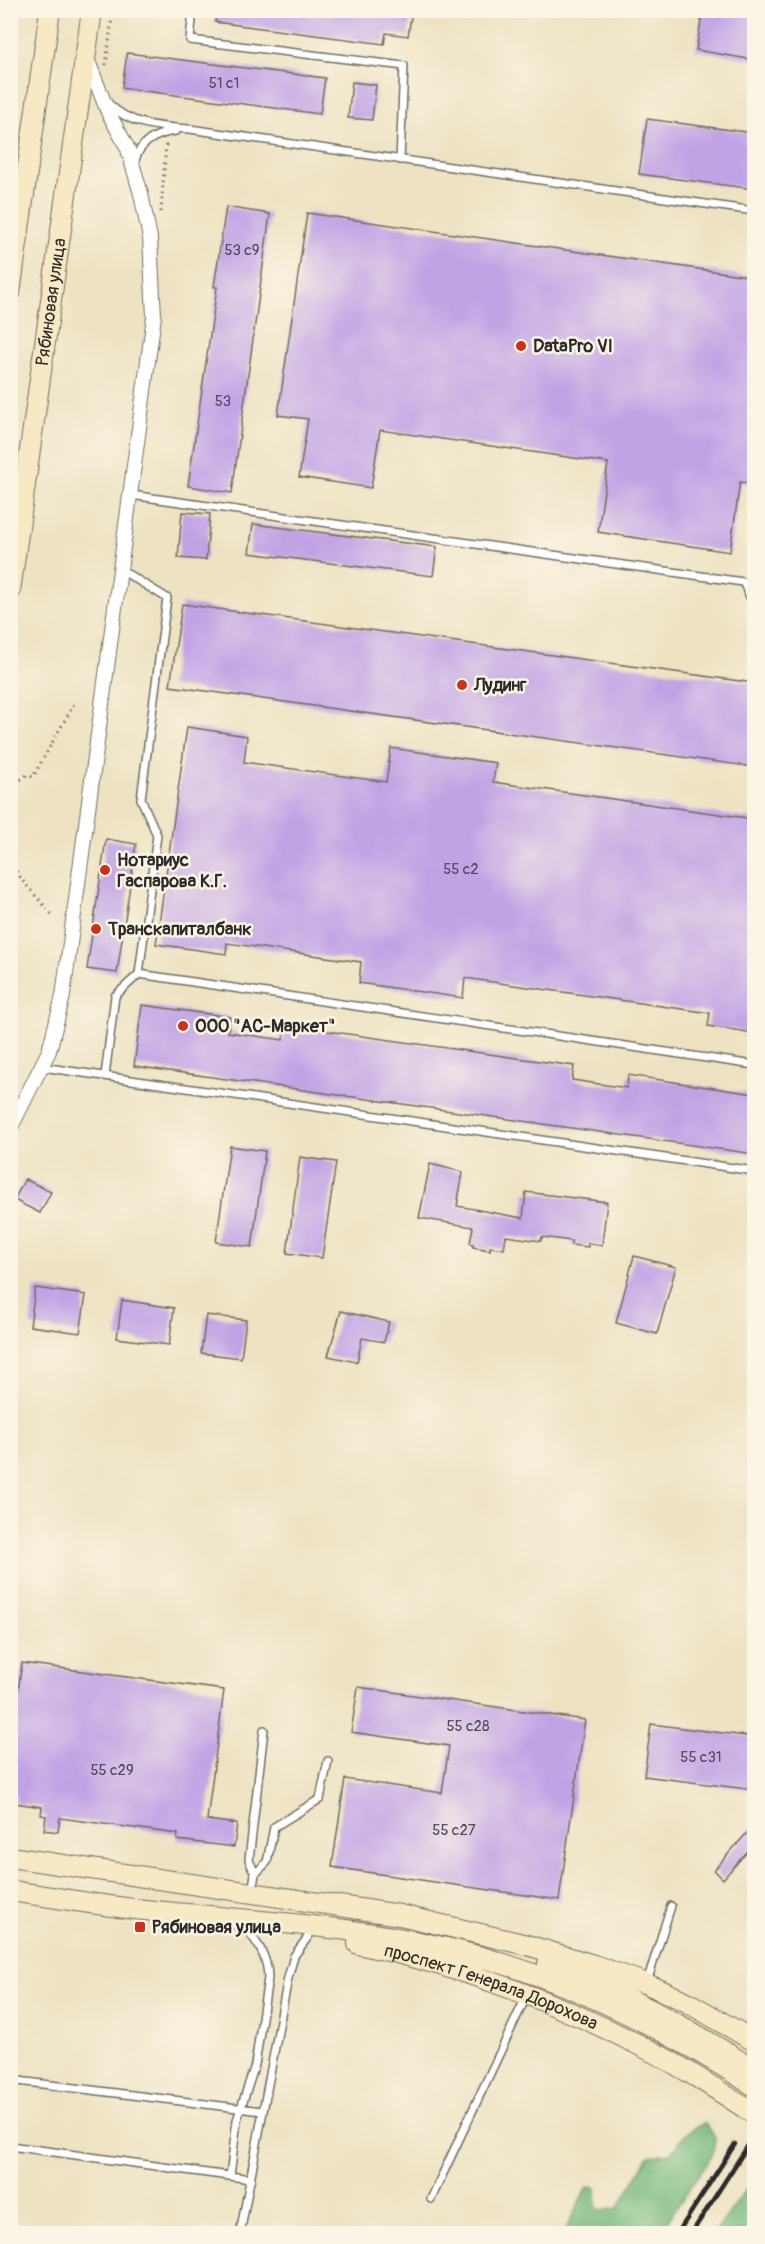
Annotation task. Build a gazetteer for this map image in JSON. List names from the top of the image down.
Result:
{
  "streets": {
    "main road": ["Рябиновая улица", "проспект Генерала Дорохова"]
  },
  "places": {
    "other": [
      "DataPro VI",
      "Лудинг",
      "Нотариус Гаспарова К.Г.",
      "Транскапиталбанк",
      "ООО \"АС-Маркет\""
    ],
    "transit": ["Рябиновая улица"]
  },
  "house_numbers": [
    "51 с1",
    "53 с9",
    "53",
    "55 с2",
    "55 с28",
    "55 с31",
    "55 с29",
    "55 с27"
  ]
}
